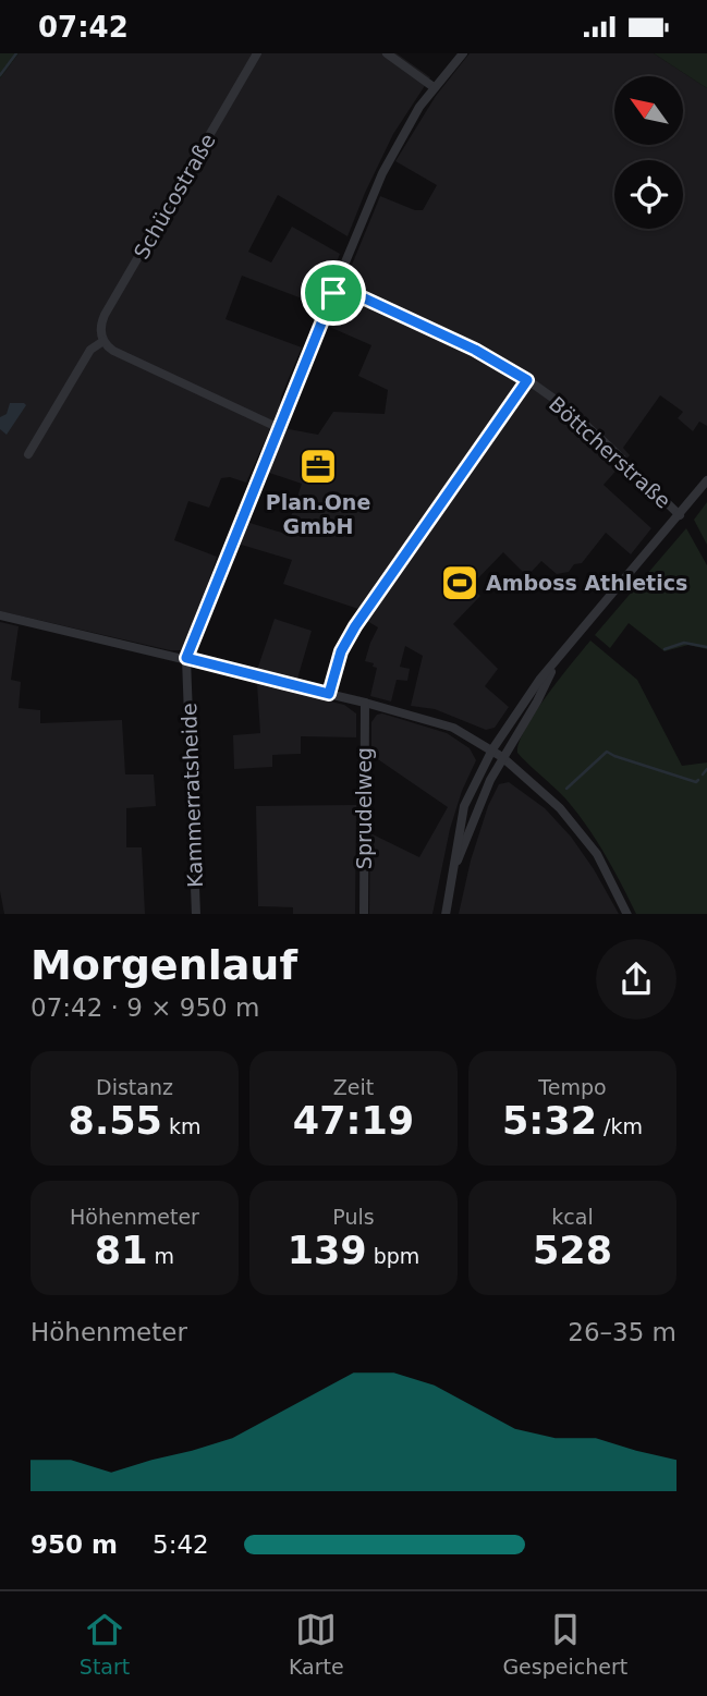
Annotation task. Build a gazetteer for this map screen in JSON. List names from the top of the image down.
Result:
{
  "streets": {
    "street": [
      "Schücostraße",
      "Böttcherstraße",
      "Kammerratsheide",
      "Sprudelweg"
    ]
  },
  "crossings": [
    ["Böttcherstraße", "Kammerratsheide"]
  ],
  "places": {
    "office": ["Plan.One GmbH"],
    "sports": ["Amboss Athletics"]
  },
  "north": "top left",
  "page": {
    "status": "07:42",
    "heading": ["Morgenlauf", "07:42 · 9 × 950 m"],
    "stats": [
      ["Distanz", "8.55 km"],
      ["Zeit", "47:19"],
      ["Tempo", "5:32 /km"],
      ["Höhenmeter", "81 m"],
      ["Puls", "139 bpm"],
      ["kcal", "528"]
    ],
    "chart": ["Höhenmeter", "26–35 m"],
    "list": [
      {
        "name": "950 m",
        "note": "5:42"
      }
    ],
    "tabs": ["Start", "Karte", "Gespeichert"]
  }
}
